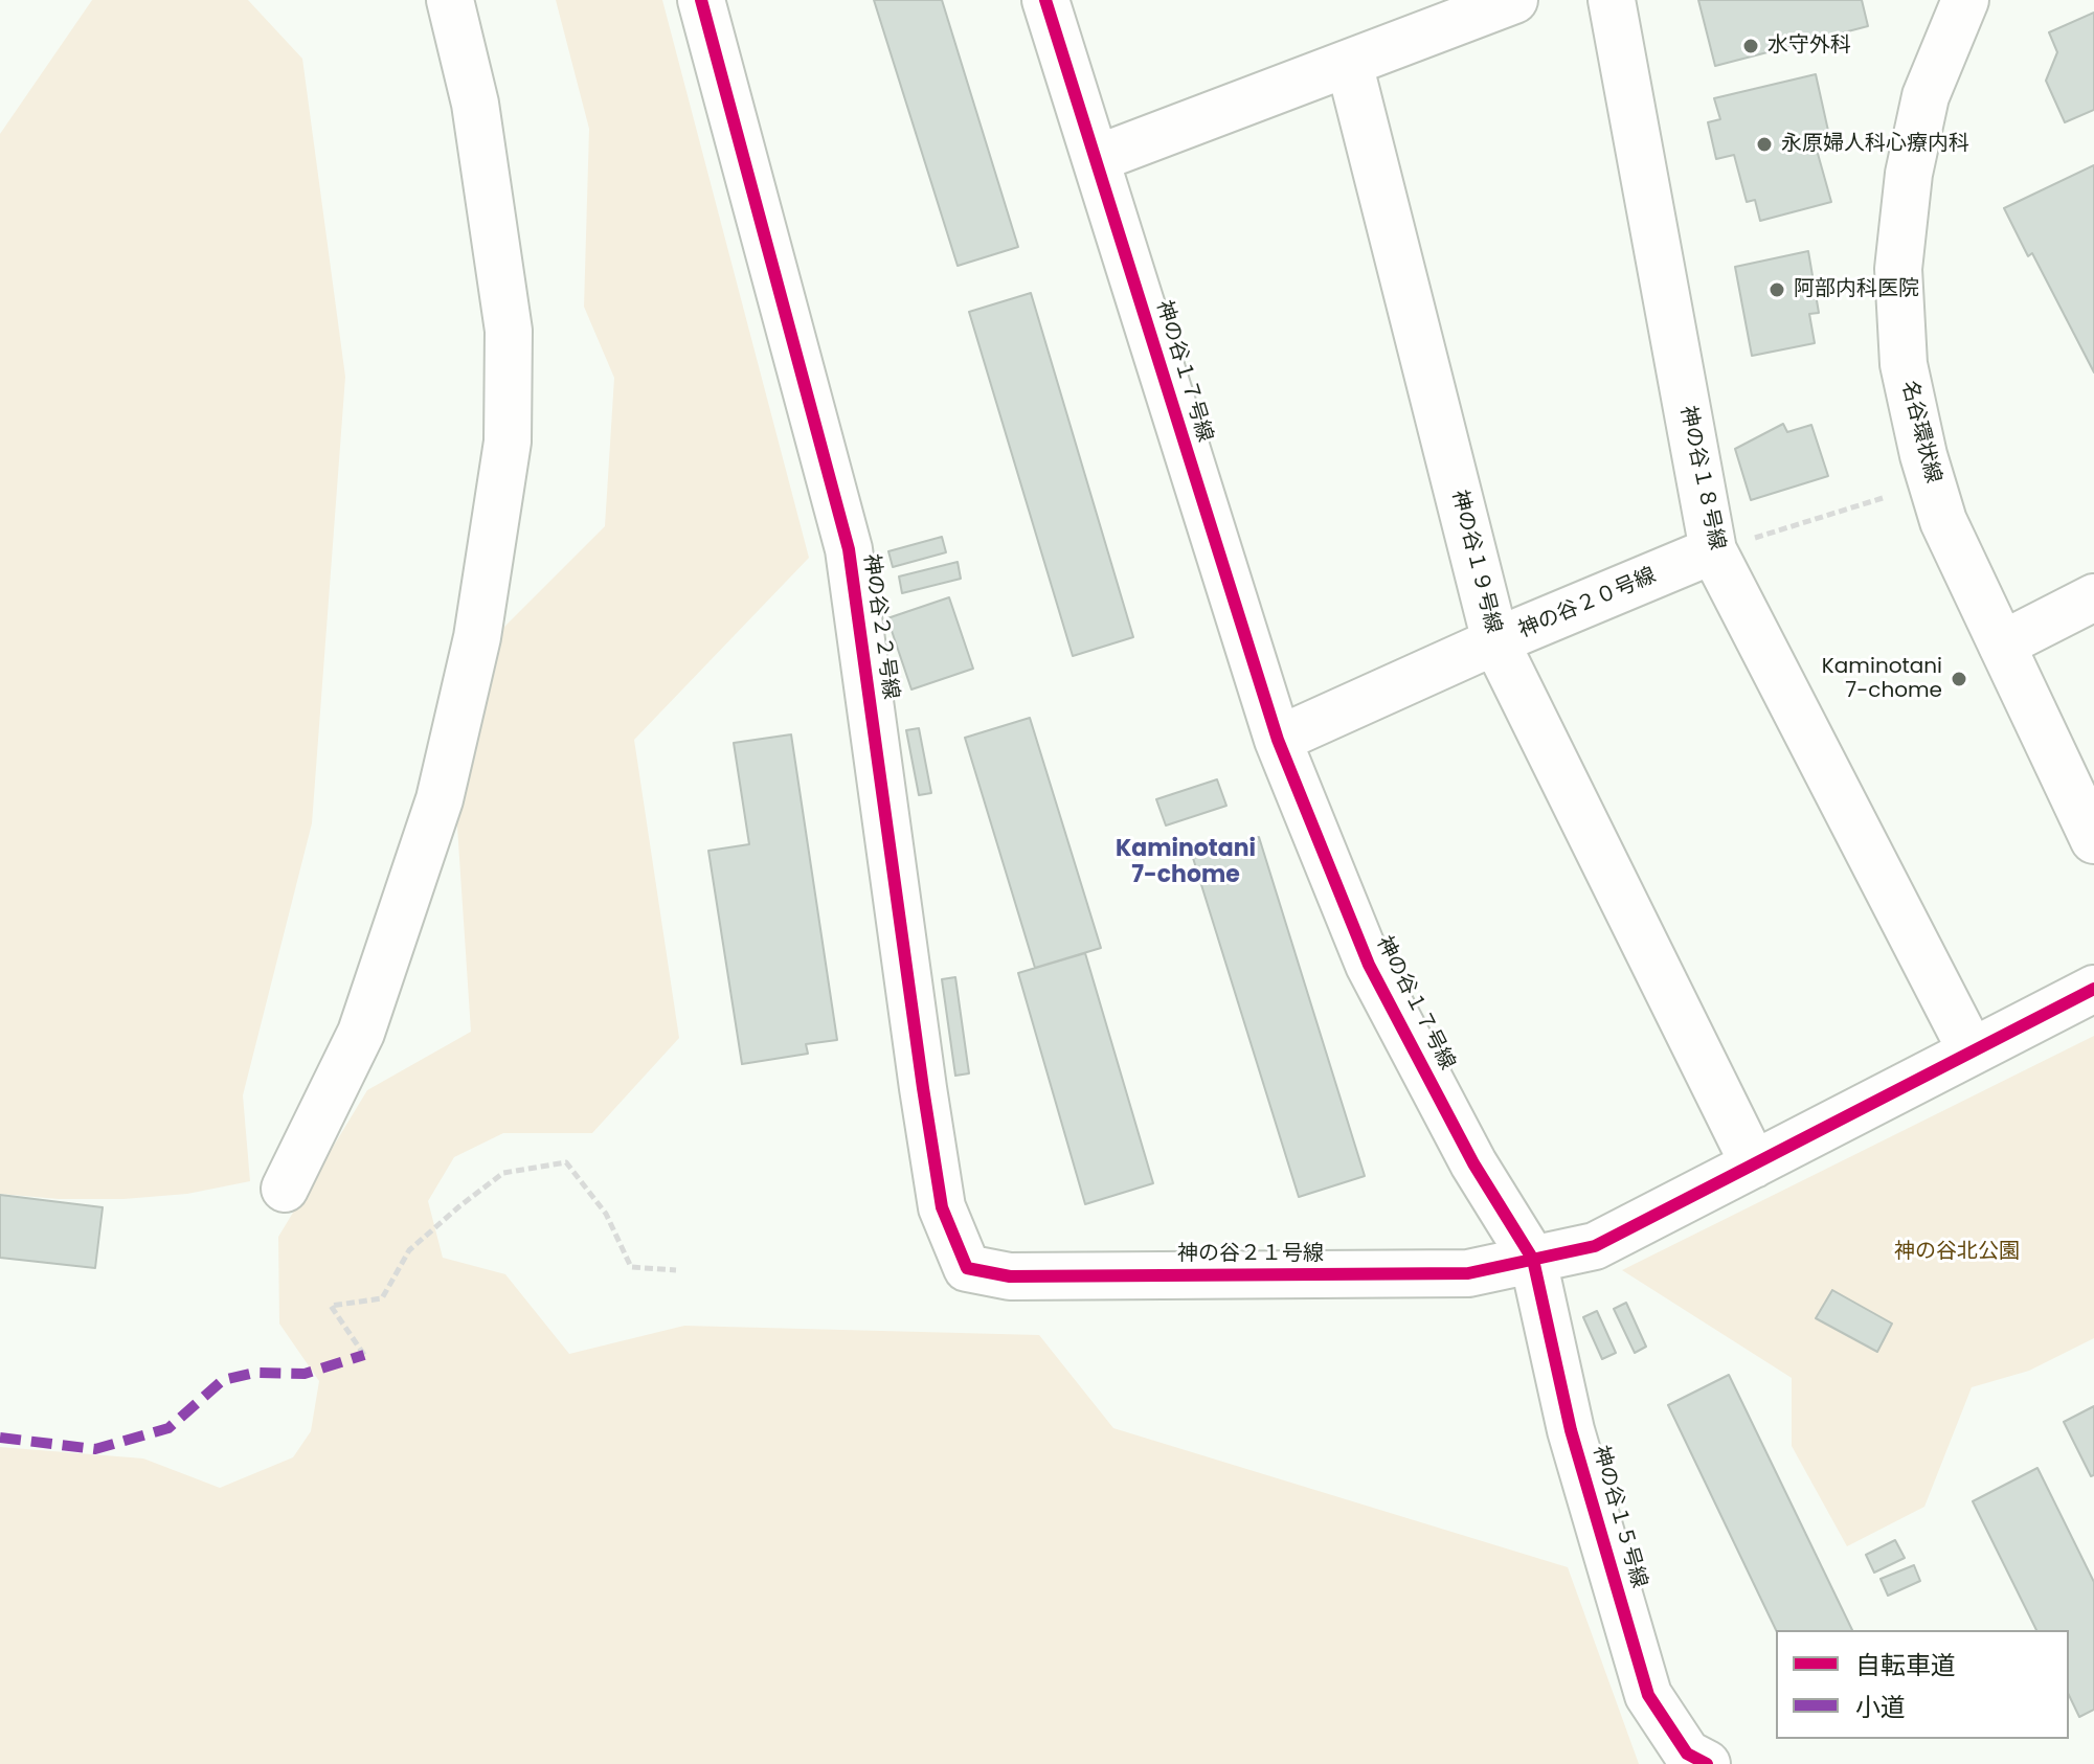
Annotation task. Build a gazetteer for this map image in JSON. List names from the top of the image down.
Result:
{
  "streets": {
    "street": [
      "神の谷１７号線",
      "名谷環状線",
      "神の谷１８号線",
      "神の谷１９号線",
      "神の谷２０号線",
      "神の谷２２号線",
      "神の谷２１号線",
      "神の谷１５号線"
    ]
  },
  "crossings": [
    ["神の谷１７号線", "神の谷２０号線"],
    ["神の谷１７号線", "神の谷２１号線"],
    ["神の谷１７号線", "神の谷１５号線"],
    ["神の谷１８号線", "神の谷２０号線"],
    ["神の谷１９号線", "神の谷２０号線"],
    ["神の谷２２号線", "神の谷２１号線"],
    ["神の谷２１号線", "神の谷１５号線"]
  ],
  "districts": ["Kaminotani 7-chome"],
  "parks": ["神の谷北公園"],
  "places": [
    "水守外科",
    "永原婦人科心療内科",
    "阿部内科医院",
    "Kaminotani 7-chome"
  ],
  "legend": ["自転車道", "小道"]
}
